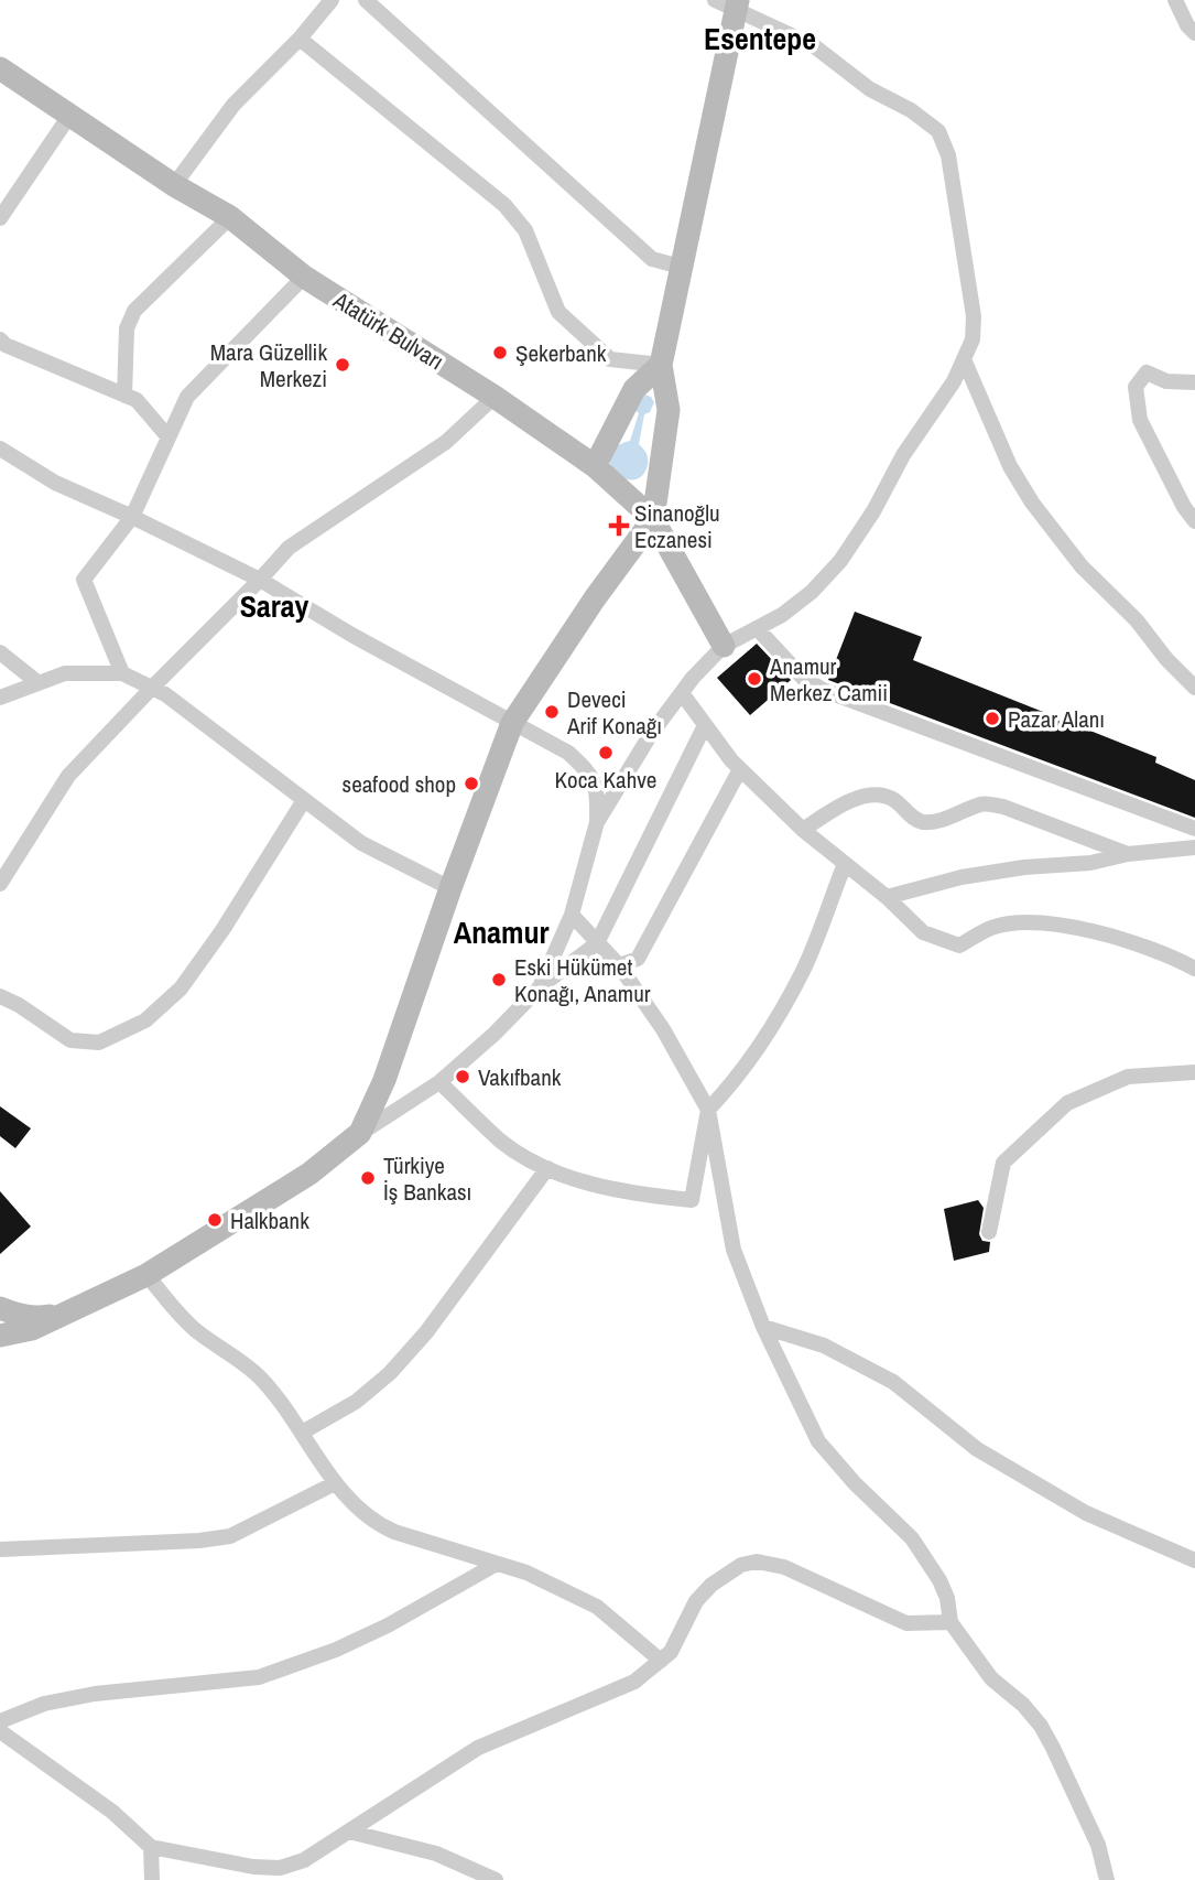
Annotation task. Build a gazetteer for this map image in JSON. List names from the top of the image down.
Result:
{
  "streets": {
    "street": ["Atatürk Bulvarı"]
  },
  "districts": ["Esentepe", "Saray", "Anamur"],
  "places": {
    "other": [
      "Şekerbank",
      "Mara Güzellik Merkezi",
      "Anamur Merkez Camii",
      "Deveci Arif Konağı",
      "Pazar Alanı",
      "Koca Kahve",
      "seafood shop",
      "Eski Hükümet Konağı, Anamur",
      "Vakıfbank",
      "Türkiye İş Bankası",
      "Halkbank"
    ],
    "health": ["Sinanoğlu Eczanesi"]
  }
}
